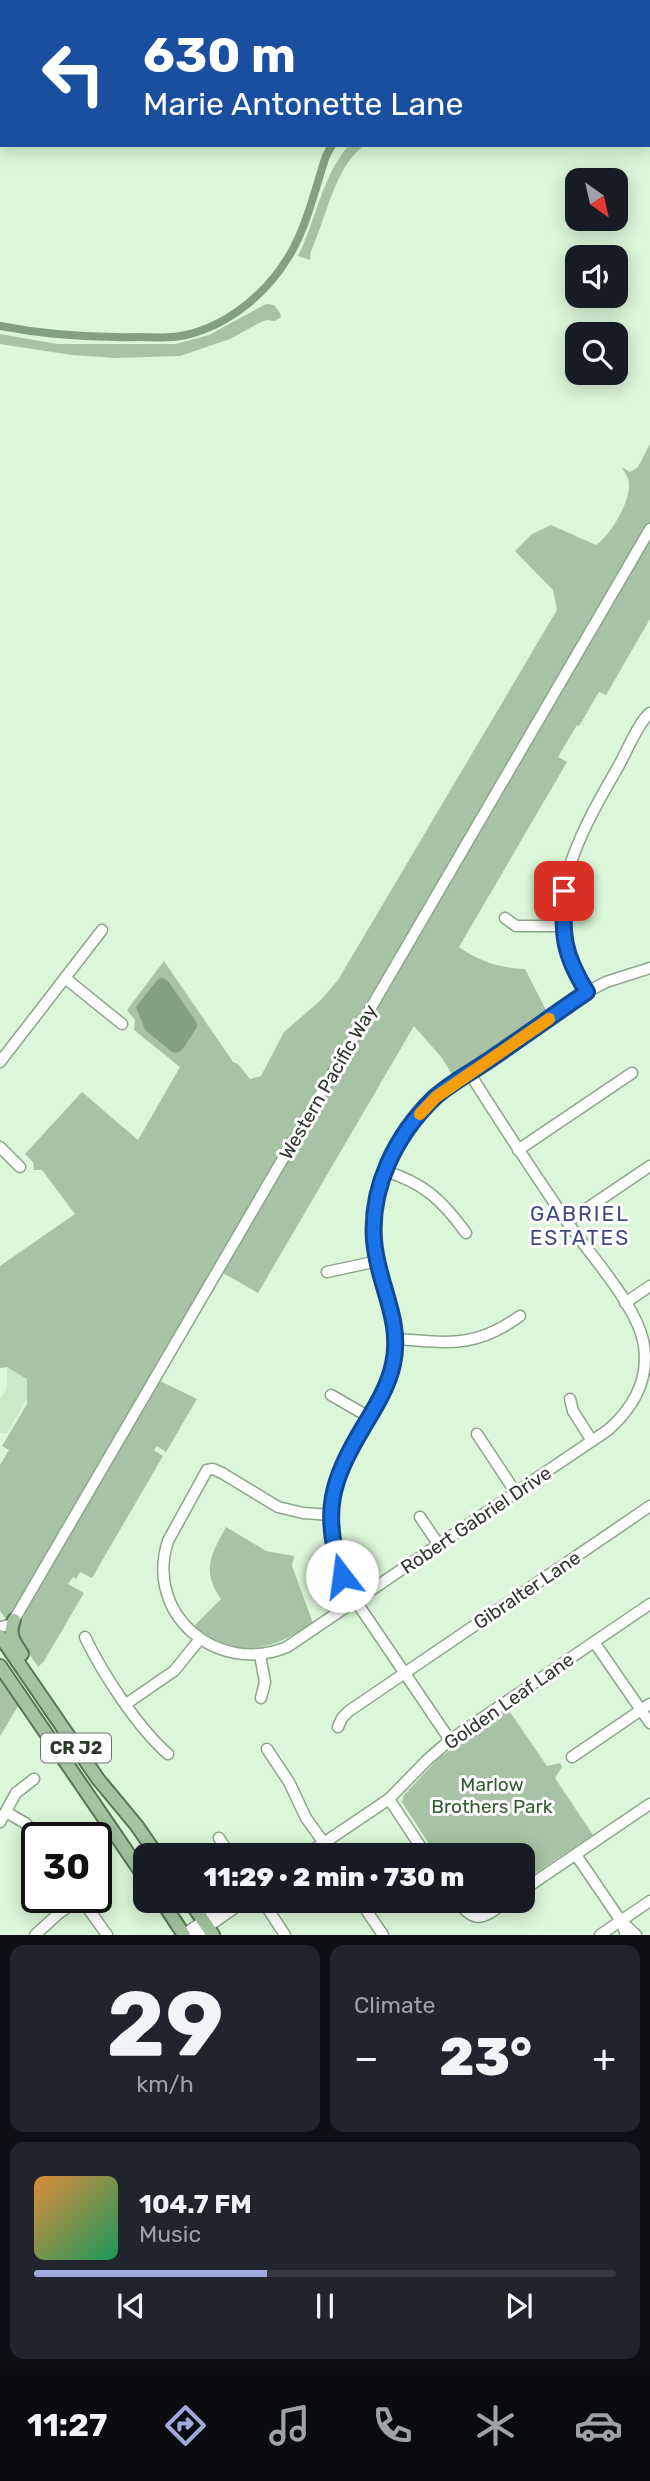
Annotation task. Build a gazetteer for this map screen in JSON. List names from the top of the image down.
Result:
{
  "streets": {
    "main road": ["CR J2"],
    "street": [
      "Western Pacific Way",
      "Robert Gabriel Drive",
      "Gibralter Lane",
      "Golden Leaf Lane"
    ]
  },
  "districts": ["GABRIEL ESTATES"],
  "parks": ["Marlow Brothers Park"],
  "north": "bottom right",
  "page": {
    "turn": ["630 m", "Marie Antonette Lane"],
    "limit": "30",
    "trip": "11:29 · 2 min · 730 m",
    "tile": [
      ["29", "km/h"],
      "Climate"
    ],
    "heat": ["−", "23°", "+"],
    "song": ["104.7 FM", "Music"],
    "tabs": "11:27"
  }
}
